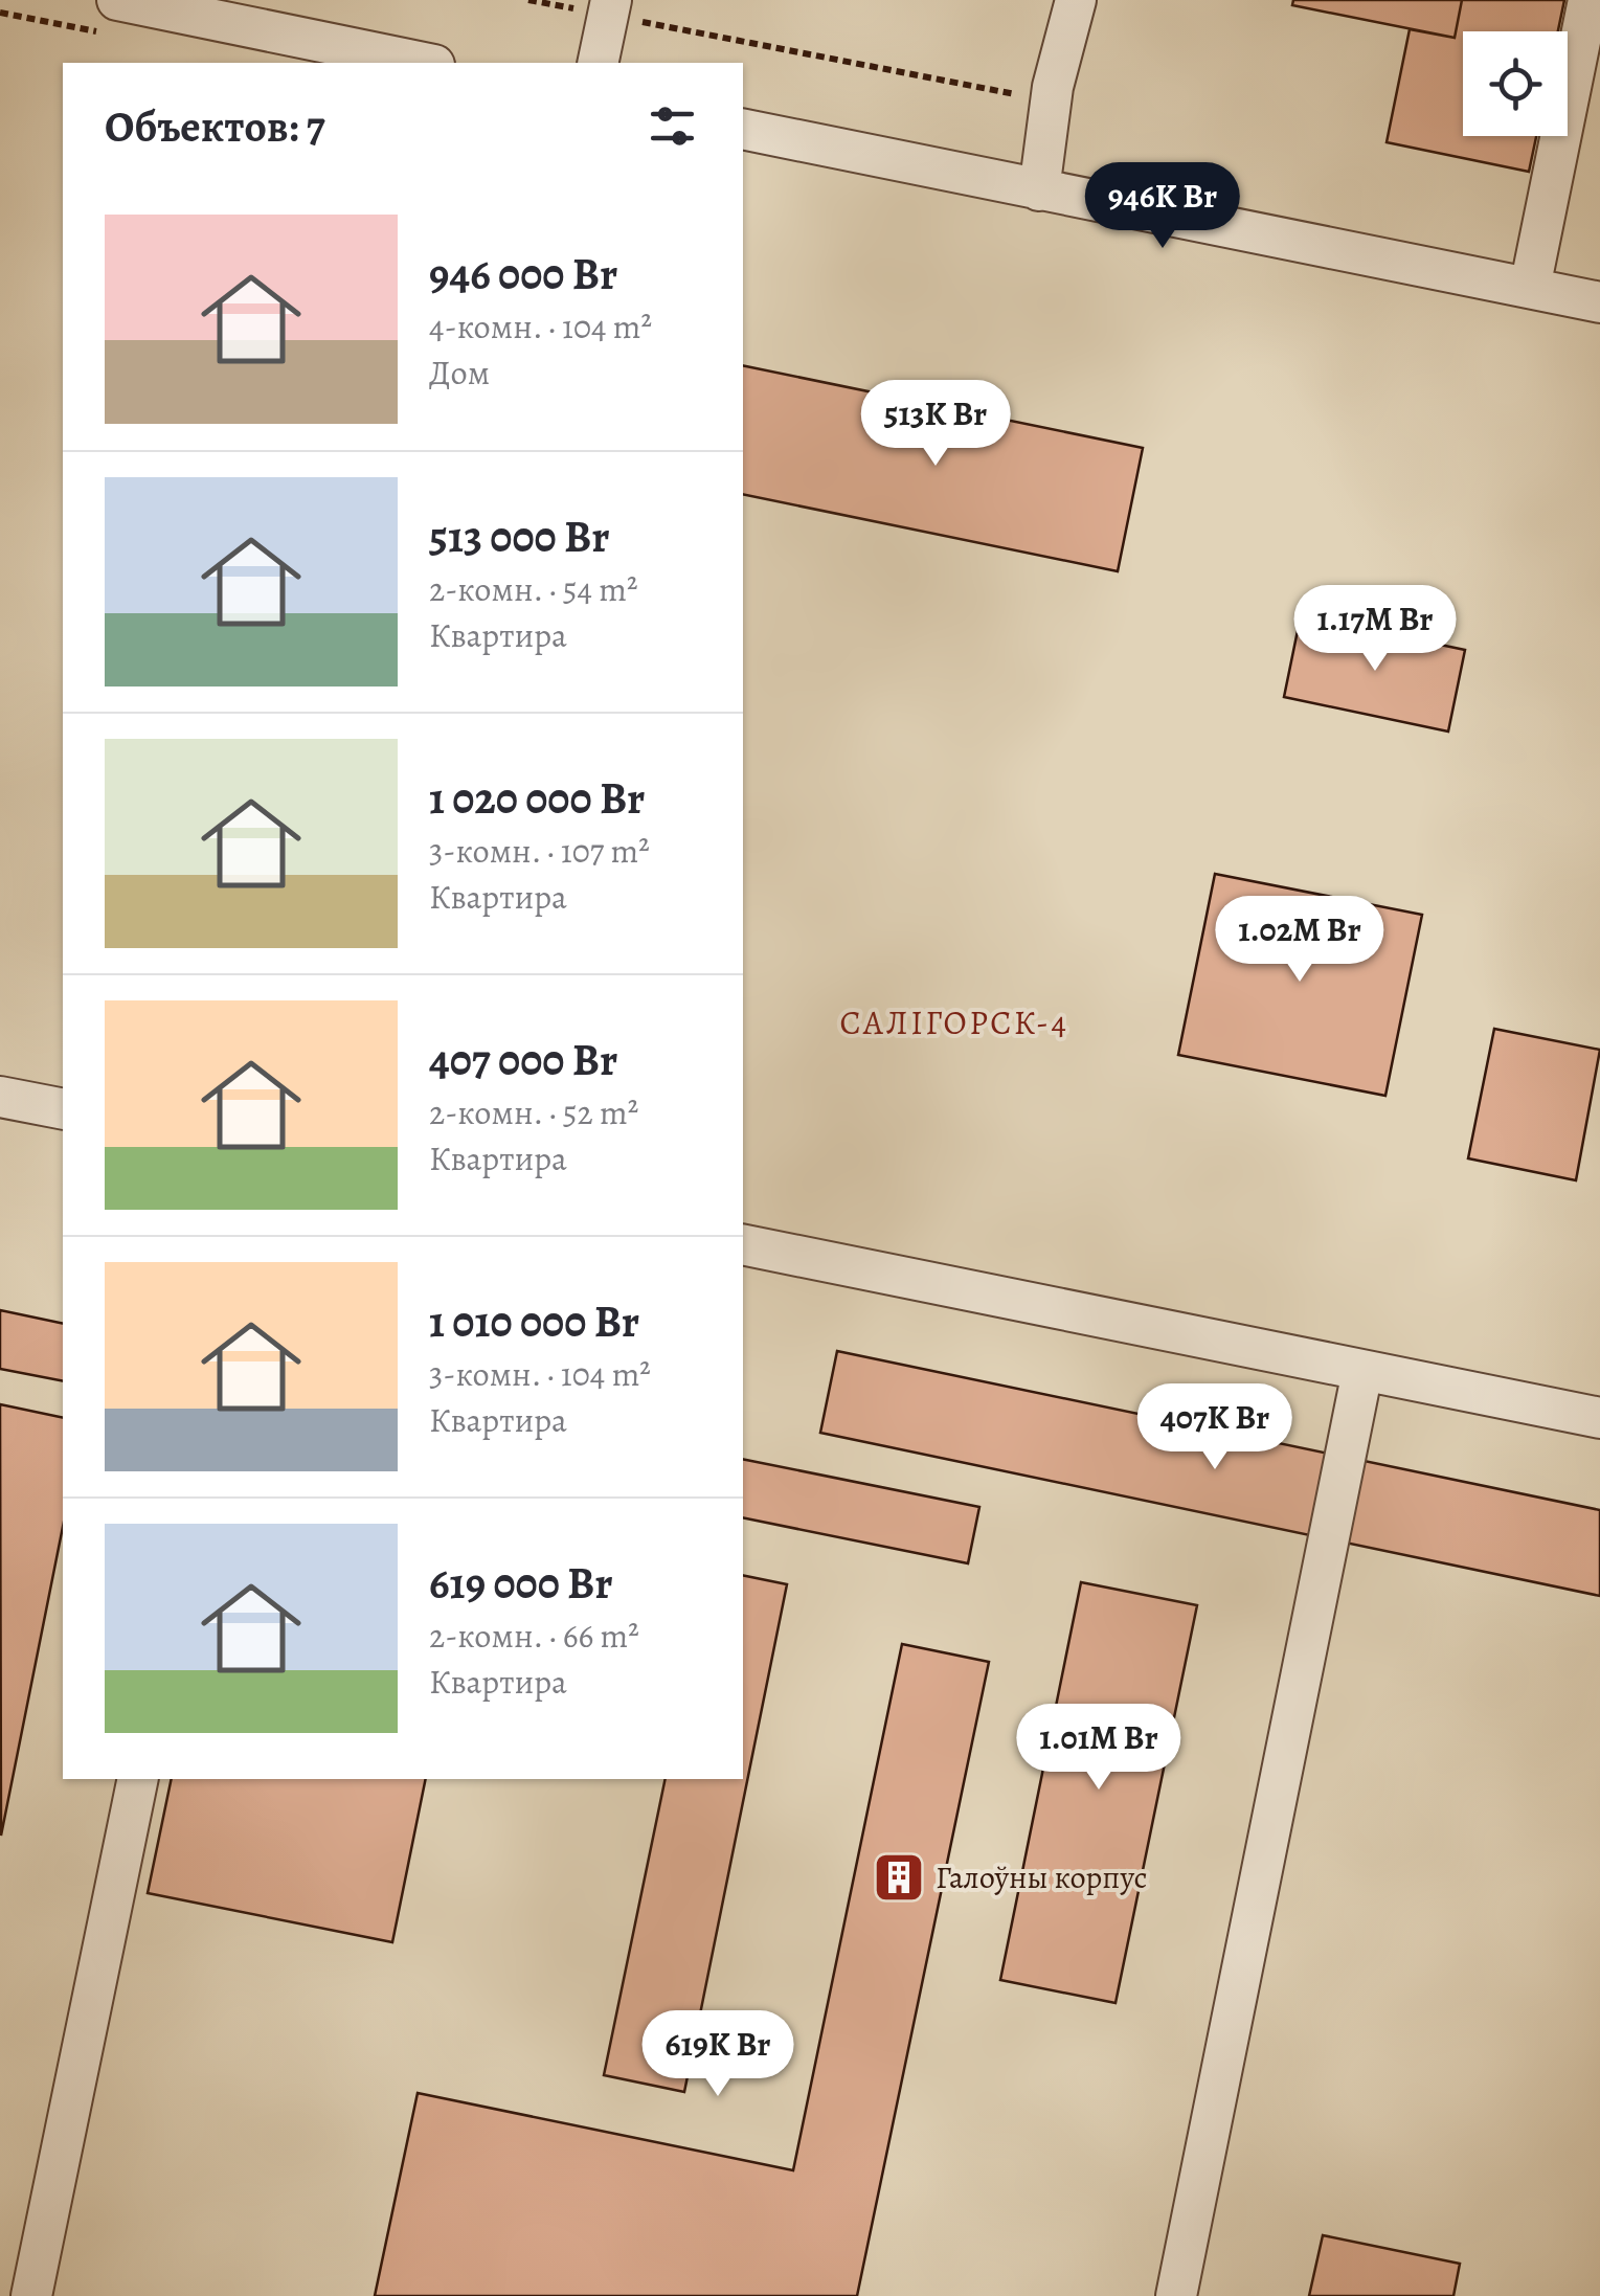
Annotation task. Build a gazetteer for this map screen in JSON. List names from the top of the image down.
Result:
{
  "districts": ["САЛІГОРСК-4"],
  "places": {
    "building": ["Галоўны корпус"]
  },
  "page": {
    "heading": "Объектов: 7",
    "price": [
      "946K Br",
      "513K Br",
      "1.17M Br",
      "1.02M Br",
      "407K Br",
      "1.01M Br",
      "619K Br"
    ],
    "list": [
      {
        "name": "946 000 Br",
        "note": "4-комн. · 104 m² · Дом"
      },
      {
        "name": "513 000 Br",
        "note": "2-комн. · 54 m² · Квартира"
      },
      {
        "name": "1 020 000 Br",
        "note": "3-комн. · 107 m² · Квартира"
      },
      {
        "name": "407 000 Br",
        "note": "2-комн. · 52 m² · Квартира"
      },
      {
        "name": "1 010 000 Br",
        "note": "3-комн. · 104 m² · Квартира"
      },
      {
        "name": "619 000 Br",
        "note": "2-комн. · 66 m² · Квартира"
      }
    ]
  }
}
